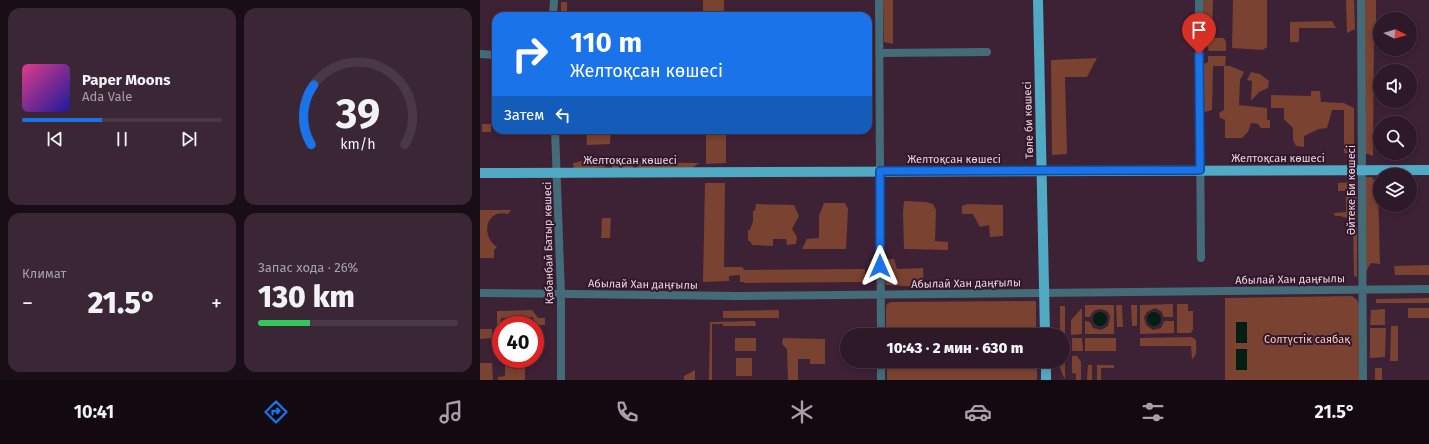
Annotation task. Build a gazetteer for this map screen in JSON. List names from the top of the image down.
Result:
{
  "streets": {
    "main road": ["Төле би көшесі", "Желтоқсан көшесі"],
    "street": ["Әйтеке Би көшесі", "Қабанбай Батыр көшесі", "Абылай Хан даңғылы"]
  },
  "crossings": [
    ["Төле би көшесі", "Желтоқсан көшесі"],
    ["Төле би көшесі", "Абылай Хан даңғылы"],
    ["Желтоқсан көшесі", "Әйтеке Би көшесі"],
    ["Желтоқсан көшесі", "Қабанбай Батыр көшесі"],
    ["Әйтеке Би көшесі", "Абылай Хан даңғылы"],
    ["Қабанбай Батыр көшесі", "Абылай Хан даңғылы"]
  ],
  "parks": ["Солтүстік саябақ"],
  "north": "right",
  "page": {
    "turn": ["110 m", "Желтоқсан көшесі"],
    "song": ["Paper Moons", "Ada Vale"],
    "then": "Затем",
    "tile": [
      "Климат",
      ["Запас хода · 26%", "130 km"]
    ],
    "heat": ["−", "21.5°", "+"],
    "limit": "40",
    "trip": "10:43 · 2 мин · 630 m",
    "tabs": ["10:41", "21.5°"],
    "gauge": ["39", "km/h"]
  }
}
